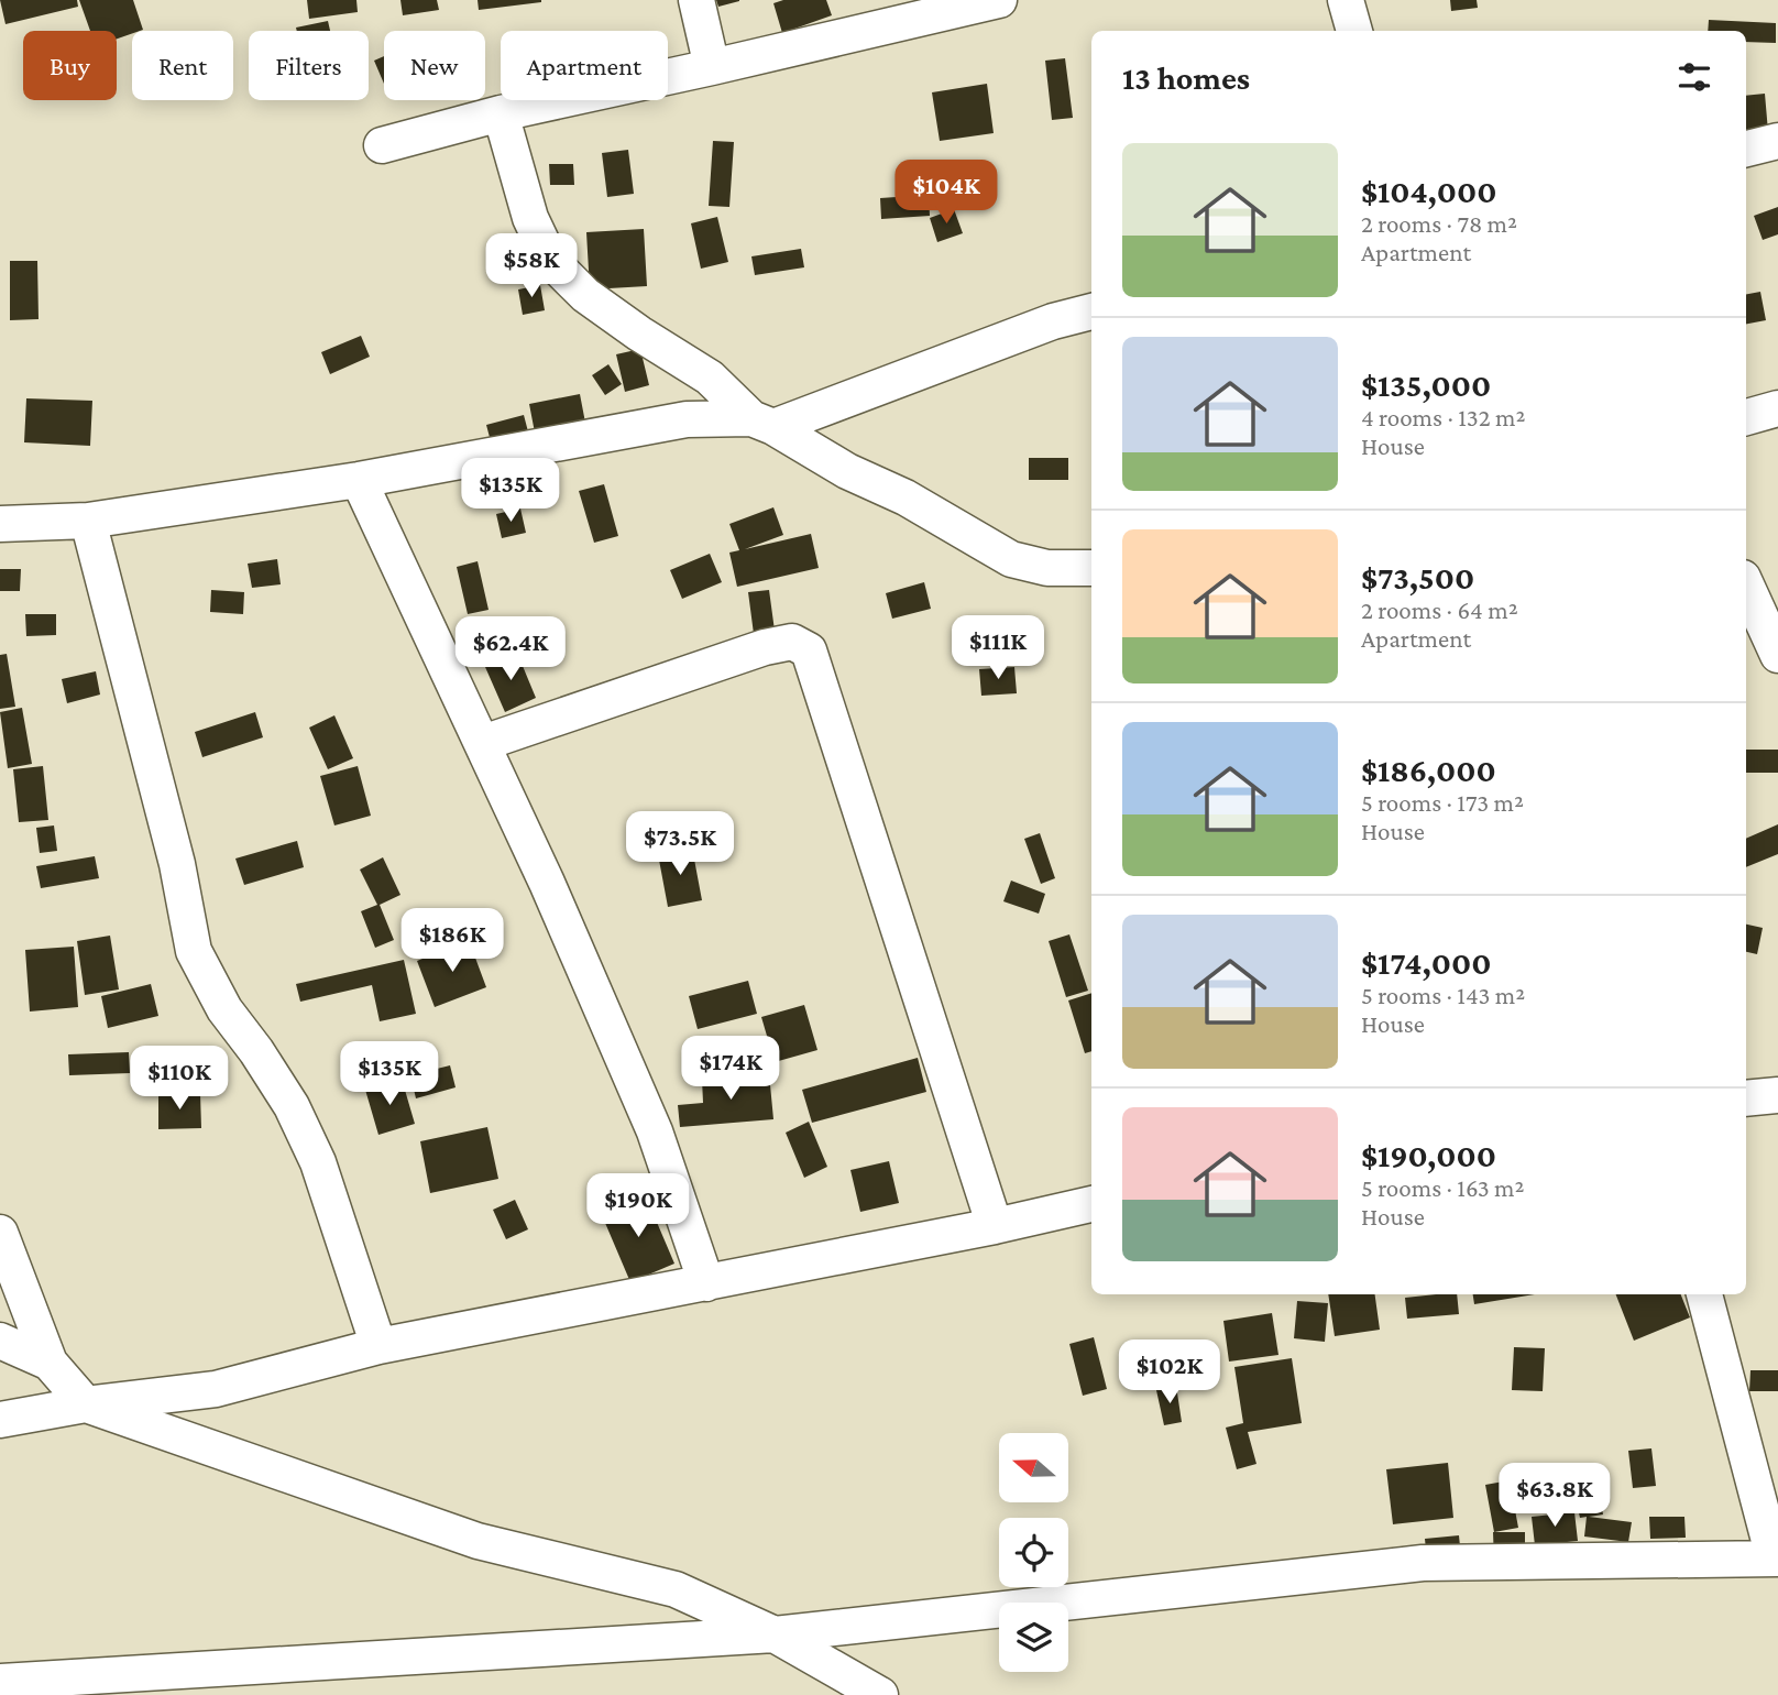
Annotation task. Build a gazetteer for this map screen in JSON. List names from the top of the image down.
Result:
{
  "north": "left",
  "page": {
    "chip": [
      "Buy",
      "Rent",
      "Filters",
      "New",
      "Apartment"
    ],
    "heading": "13 homes",
    "list": [
      {
        "name": "$104,000",
        "note": "2 rooms · 78 m² · Apartment"
      },
      {
        "name": "$135,000",
        "note": "4 rooms · 132 m² · House"
      },
      {
        "name": "$73,500",
        "note": "2 rooms · 64 m² · Apartment"
      },
      {
        "name": "$186,000",
        "note": "5 rooms · 173 m² · House"
      },
      {
        "name": "$174,000",
        "note": "5 rooms · 143 m² · House"
      },
      {
        "name": "$190,000",
        "note": "5 rooms · 163 m² · House"
      }
    ],
    "price": [
      "$104K",
      "$58K",
      "$135K",
      "$111K",
      "$62.4K",
      "$73.5K",
      "$186K",
      "$174K",
      "$135K",
      "$110K",
      "$190K",
      "$102K",
      "$63.8K"
    ]
  }
}
